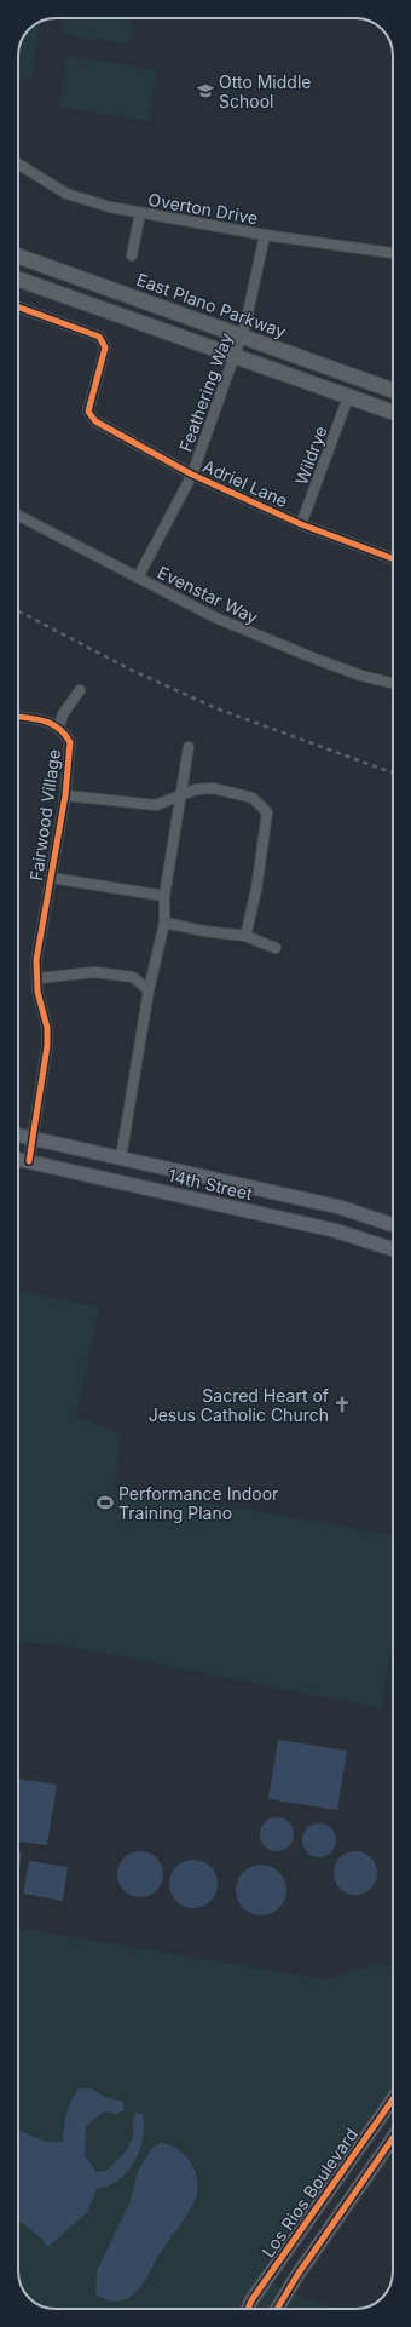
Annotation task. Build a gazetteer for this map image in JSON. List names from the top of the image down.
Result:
{
  "streets": {
    "main road": ["East Plano Parkway", "14th Street", "Los Rios Boulevard"],
    "street": [
      "Overton Drive",
      "Feathering Way",
      "Wildrye",
      "Adriel Lane",
      "Evenstar Way",
      "Fairwood Village"
    ]
  },
  "crossings": [
    ["Overton Drive", "Feathering Way"],
    ["East Plano Parkway", "Feathering Way"],
    ["Feathering Way", "Adriel Lane"],
    ["Feathering Way", "Evenstar Way"],
    ["Wildrye", "Adriel Lane"],
    ["Fairwood Village", "14th Street"]
  ],
  "places": {
    "school or university": ["Otto Middle School"],
    "church": ["Sacred Heart of Jesus Catholic Church"],
    "sports": ["Performance Indoor Training Plano"]
  }
}
